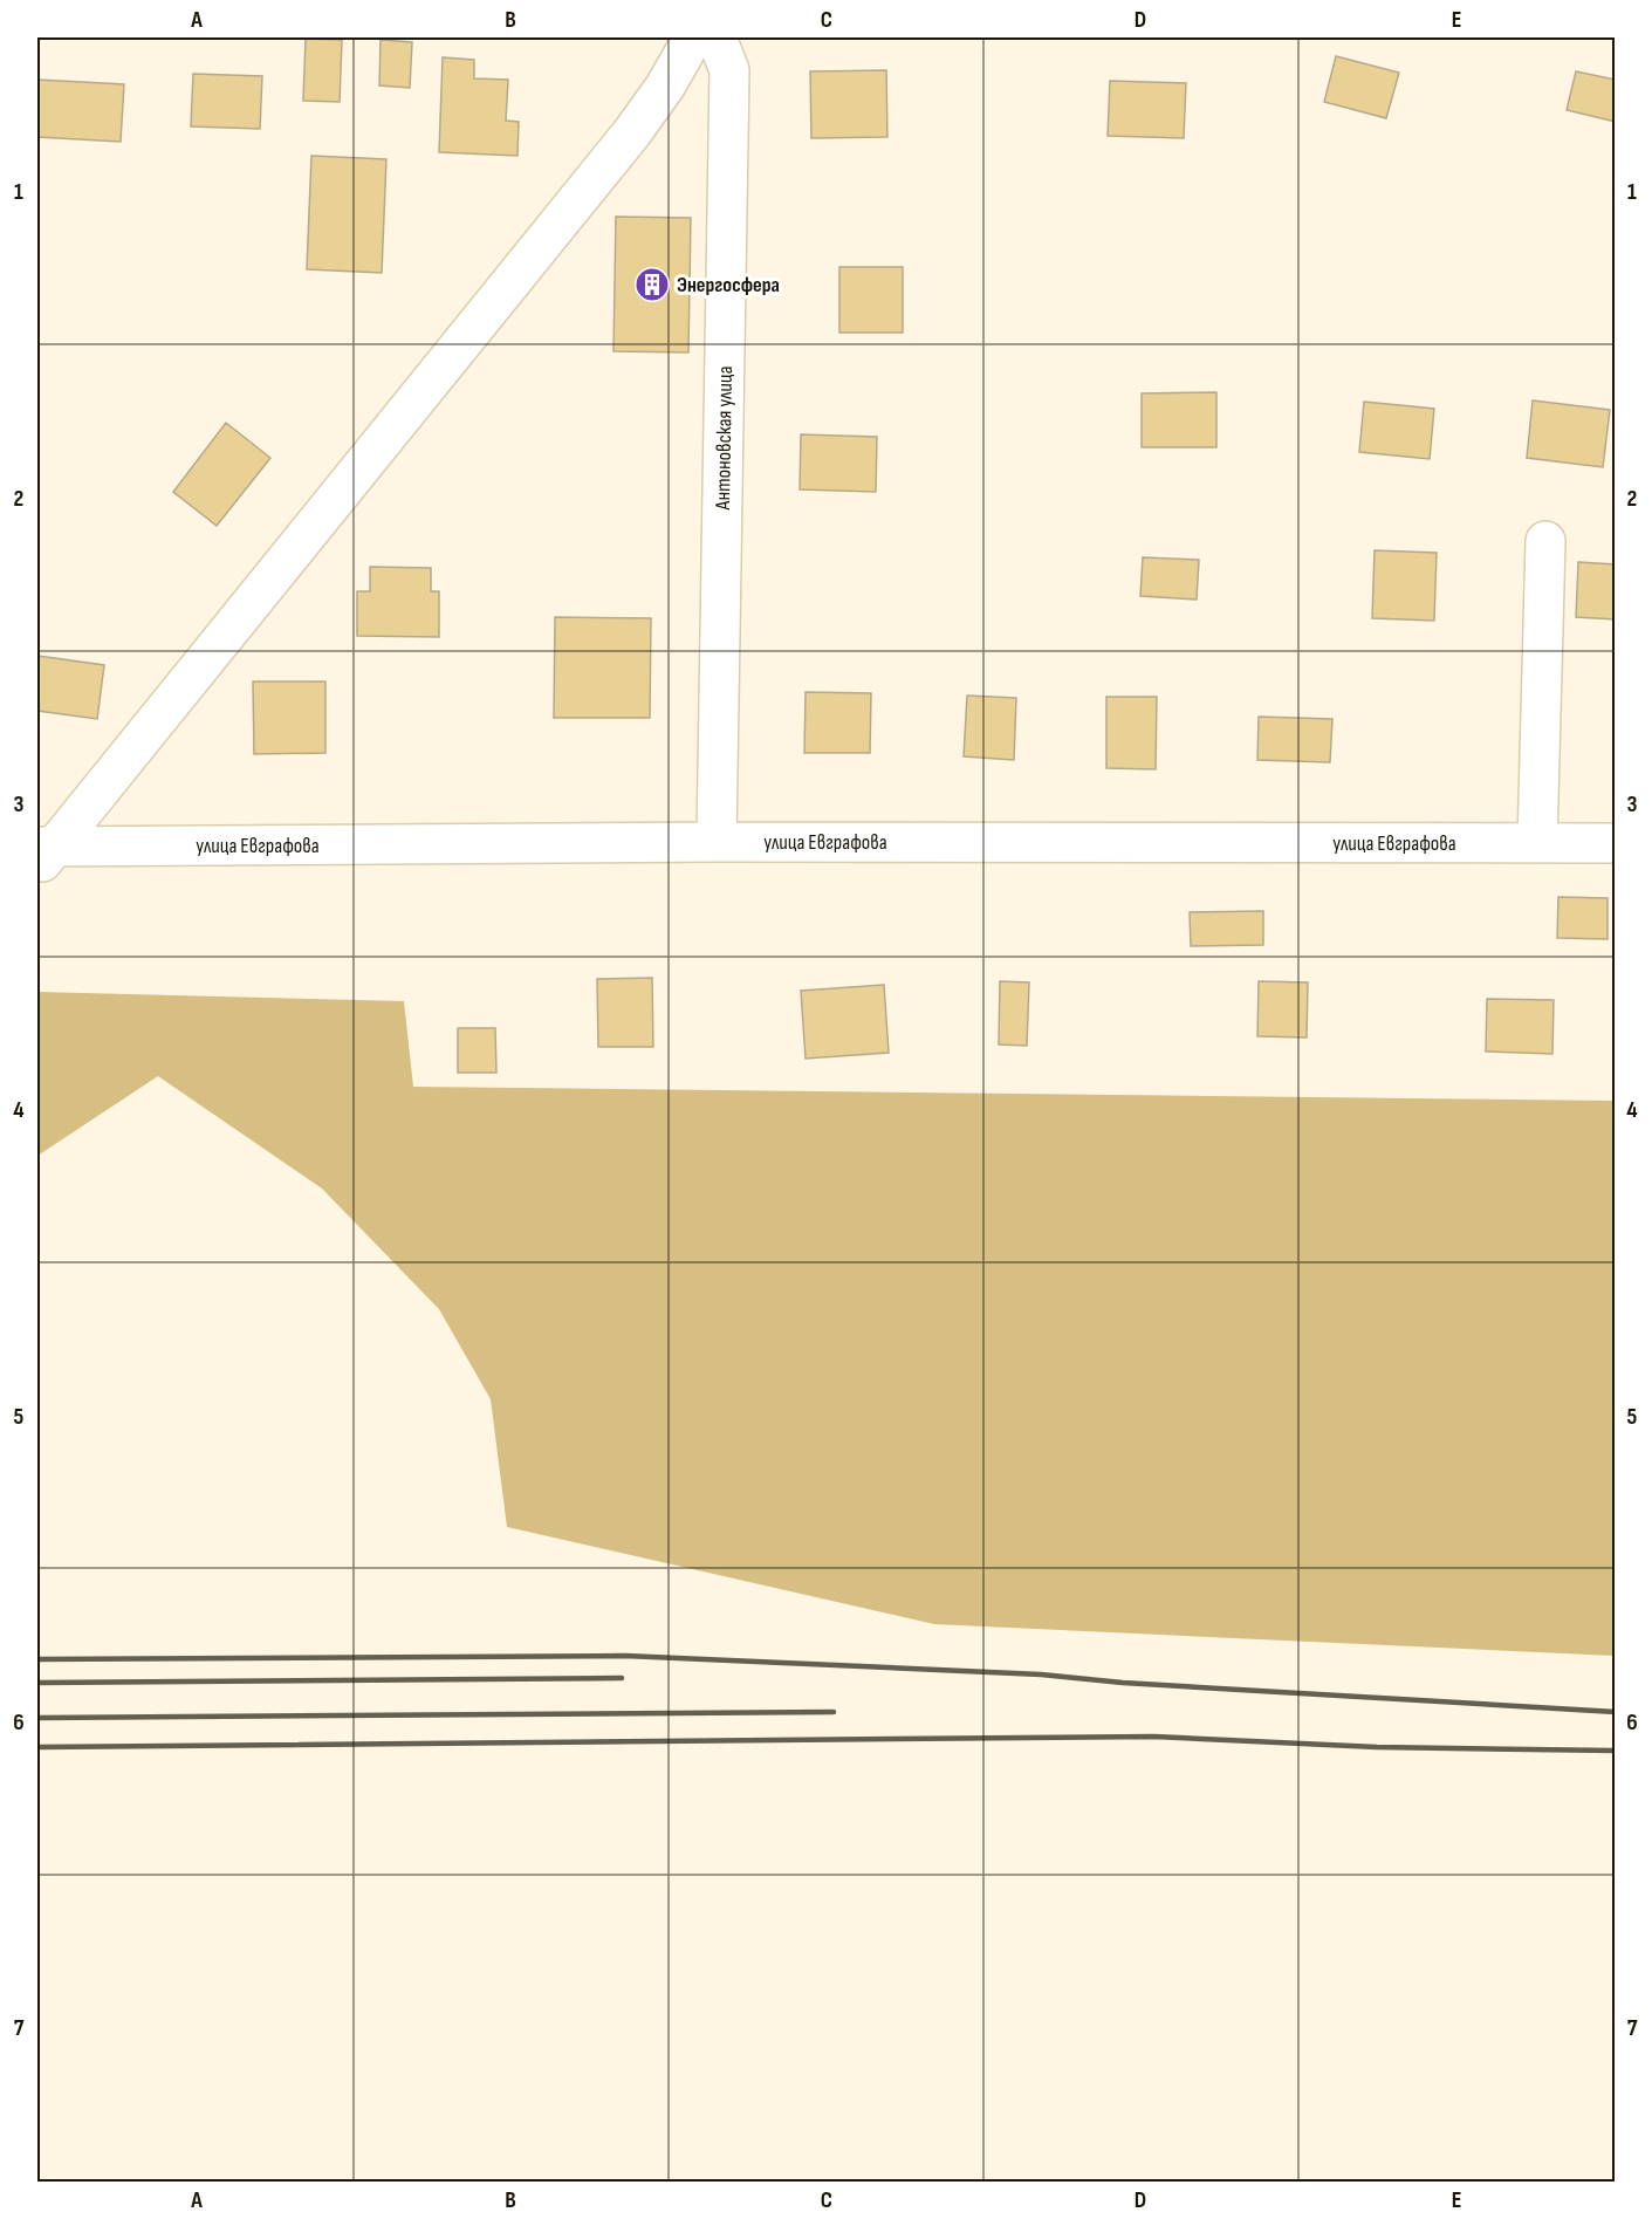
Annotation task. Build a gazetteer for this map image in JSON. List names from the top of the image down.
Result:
{
  "streets": {
    "street": ["Антоновская улица", "улица Евграфова"]
  },
  "crossings": [
    ["Антоновская улица", "улица Евграфова"]
  ],
  "places": {
    "building": ["Энергосфера"]
  },
  "grid": {
    "columns": [
      "A",
      "B",
      "C",
      "D",
      "E"
    ],
    "rows": [
      "1",
      "2",
      "3",
      "4",
      "5",
      "6",
      "7"
    ]
  }
}
